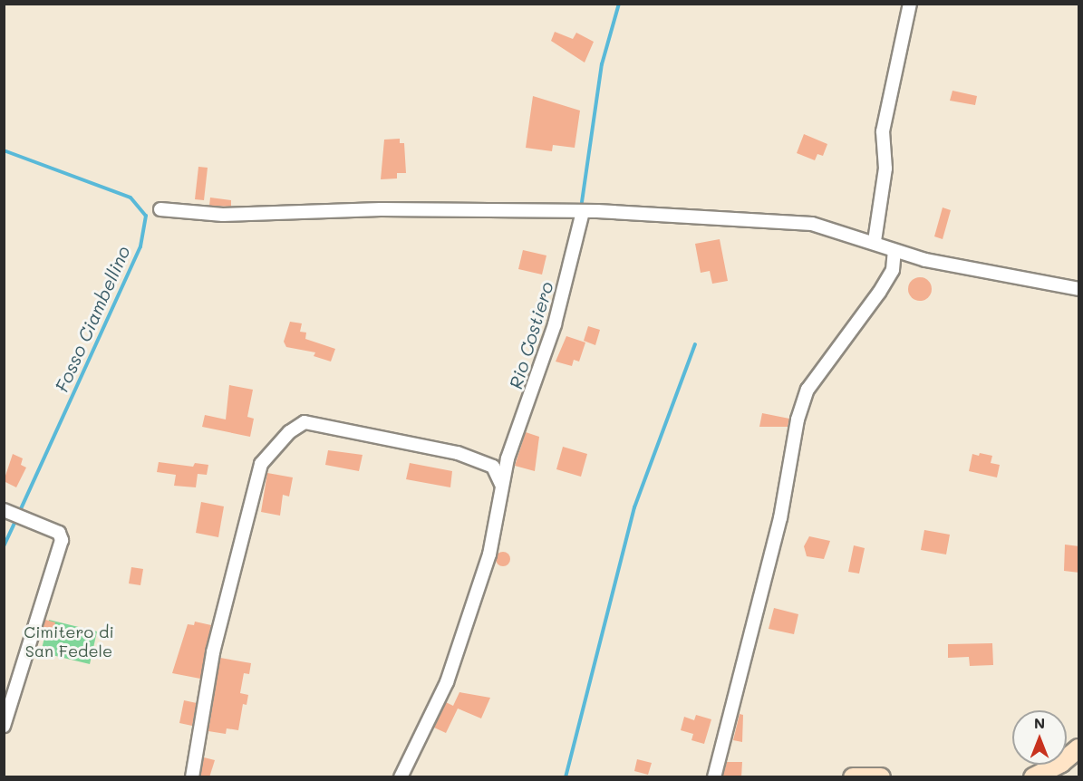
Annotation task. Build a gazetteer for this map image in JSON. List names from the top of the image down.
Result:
{
  "water": ["Fosso Ciambellino", "Rio Costiero"],
  "parks": ["Cimitero di San Fedele"],
  "north": "top"
}
